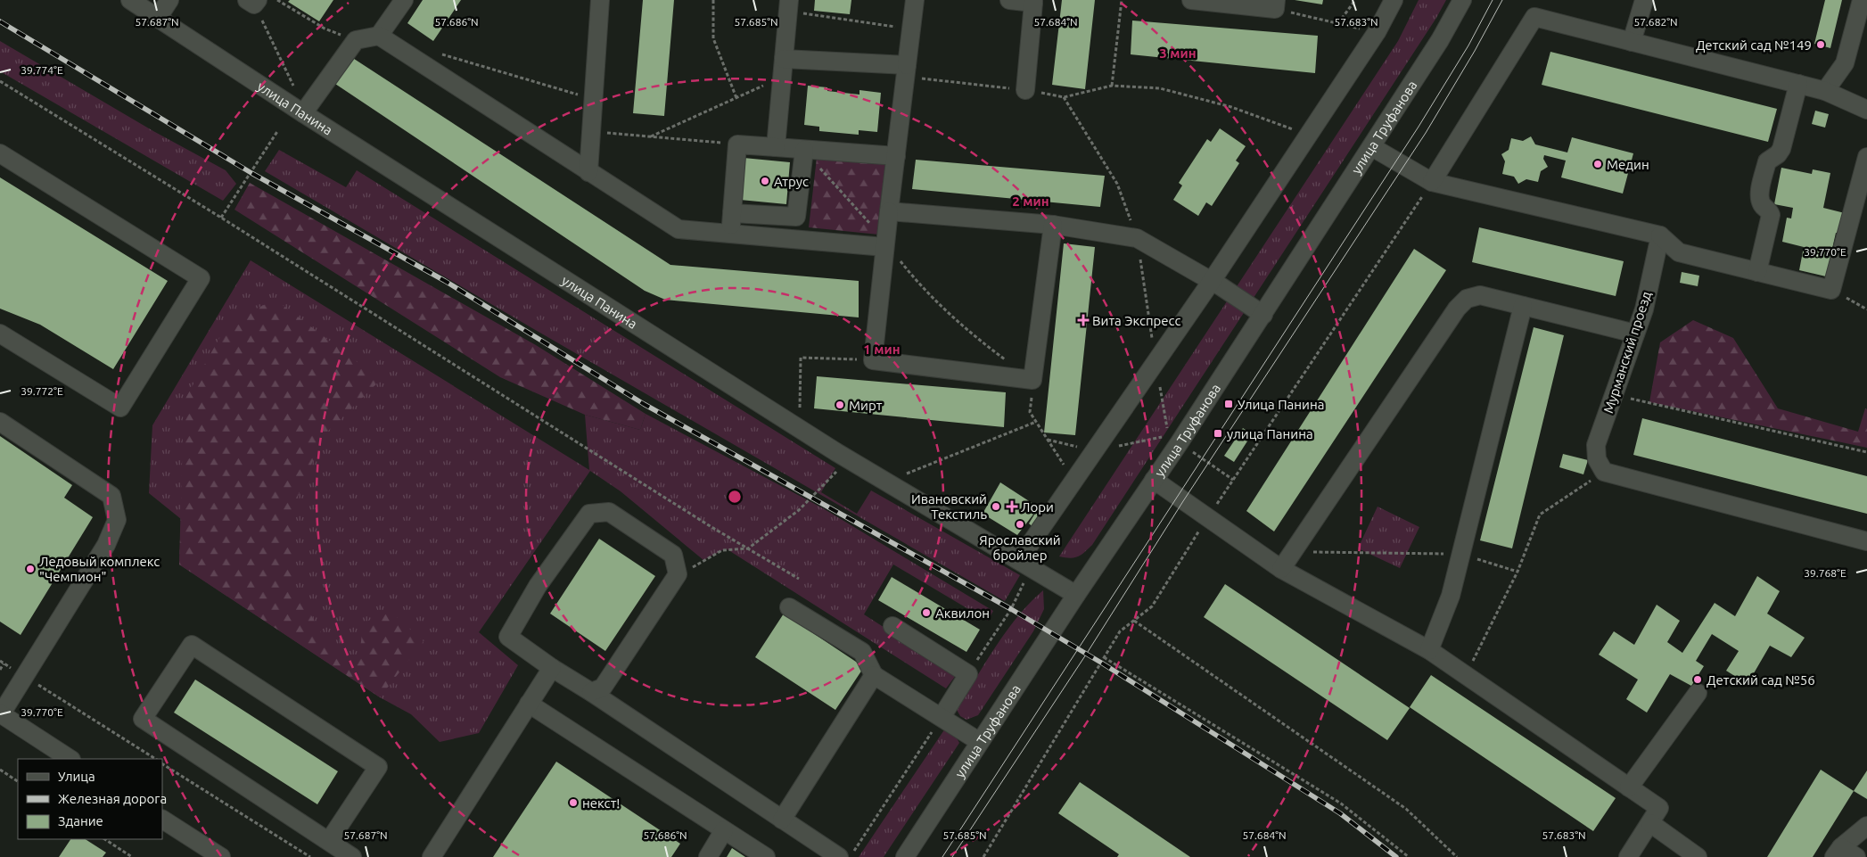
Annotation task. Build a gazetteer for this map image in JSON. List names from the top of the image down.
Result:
{
  "streets": {
    "street": ["улица Панина", "улица Труфанова", "Мурманский проезд"]
  },
  "crossings": [
    ["улица Панина", "улица Труфанова"]
  ],
  "places": {
    "other": [
      "Детский сад №149",
      "Медин",
      "Атрус",
      "Мирт",
      "Ивановский Текстиль",
      "Ярославский бройлер",
      "Ледовый комплекс \"Чемпион\"",
      "Аквилон",
      "Детский сад №56",
      "некст!"
    ],
    "health": ["Вита Экспресс", "Лори"],
    "transit": ["Улица Панина", "улица Панина"]
  },
  "legend": ["Улица", "Железная дорога", "Здание"],
  "coordinates": [
    "57.687°N",
    "57.686°N",
    "57.685°N",
    "57.684°N",
    "57.683°N",
    "57.682°N",
    "39.774°E",
    "39.770°E",
    "39.772°E",
    "39.768°E"
  ],
  "rings": ["3 мин", "2 мин", "1 мин"]
}
